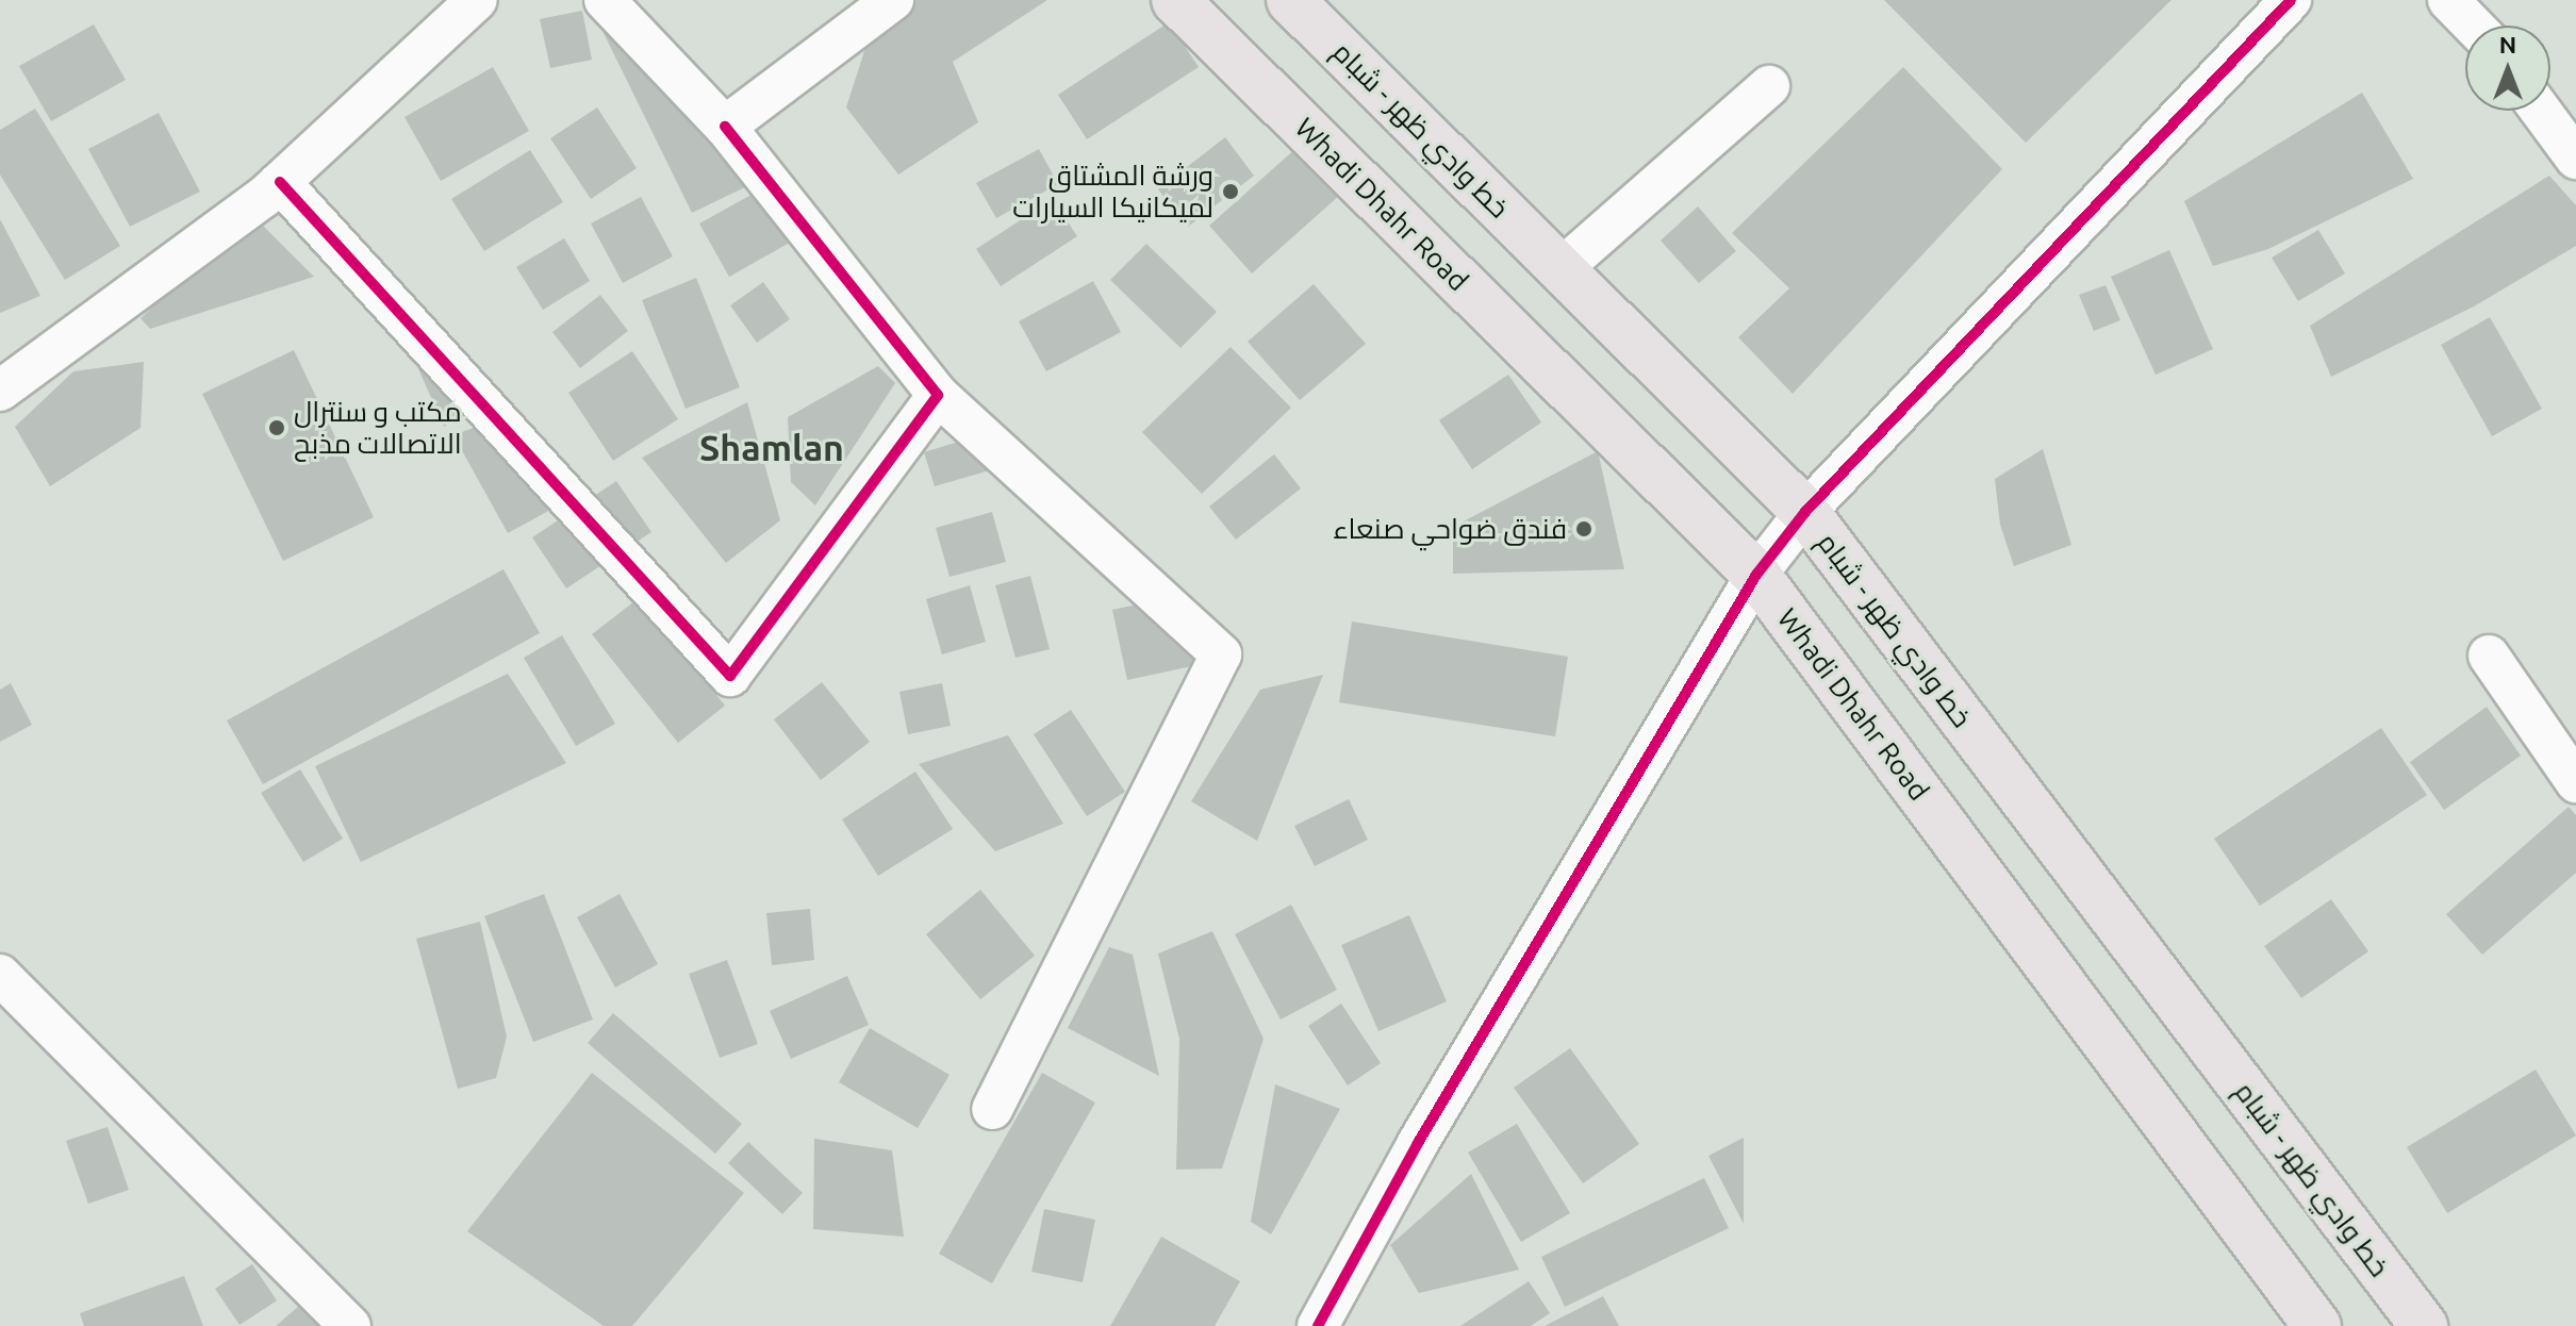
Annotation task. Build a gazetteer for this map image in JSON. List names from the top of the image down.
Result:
{
  "streets": {
    "main road": ["خط وادي ظهر - شبام", "Whadi Dhahr Road"]
  },
  "districts": ["Shamlan"],
  "places": ["ورشة المشتاق لميكانيكا السيارات", "مكتب و سنترال الاتصالات مذبح", "فندق ضواحي صنعاء"],
  "north": "top"
}
